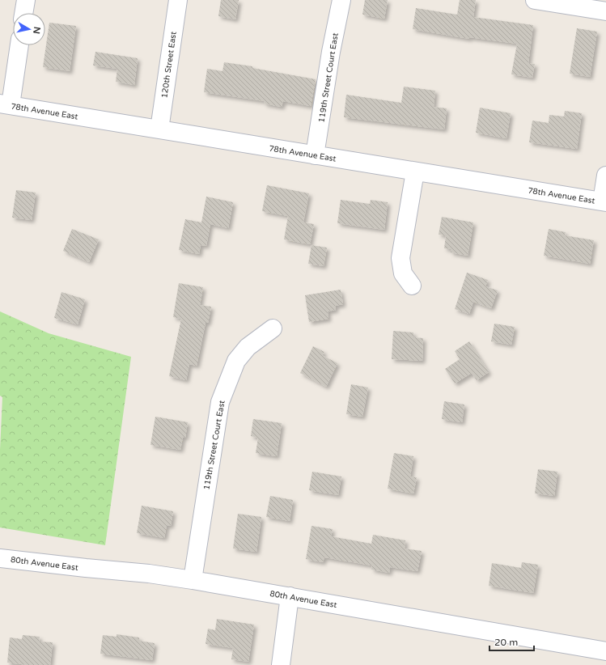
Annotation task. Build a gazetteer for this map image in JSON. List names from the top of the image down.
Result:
{
  "streets": {
    "street": [
      "120th Street East",
      "119th Street Court East",
      "78th Avenue East",
      "80th Avenue East"
    ]
  },
  "crossings": [
    ["120th Street East", "78th Avenue East"],
    ["119th Street Court East", "78th Avenue East"],
    ["119th Street Court East", "80th Avenue East"]
  ],
  "scale_bar": "20 m",
  "north": "right"
}
